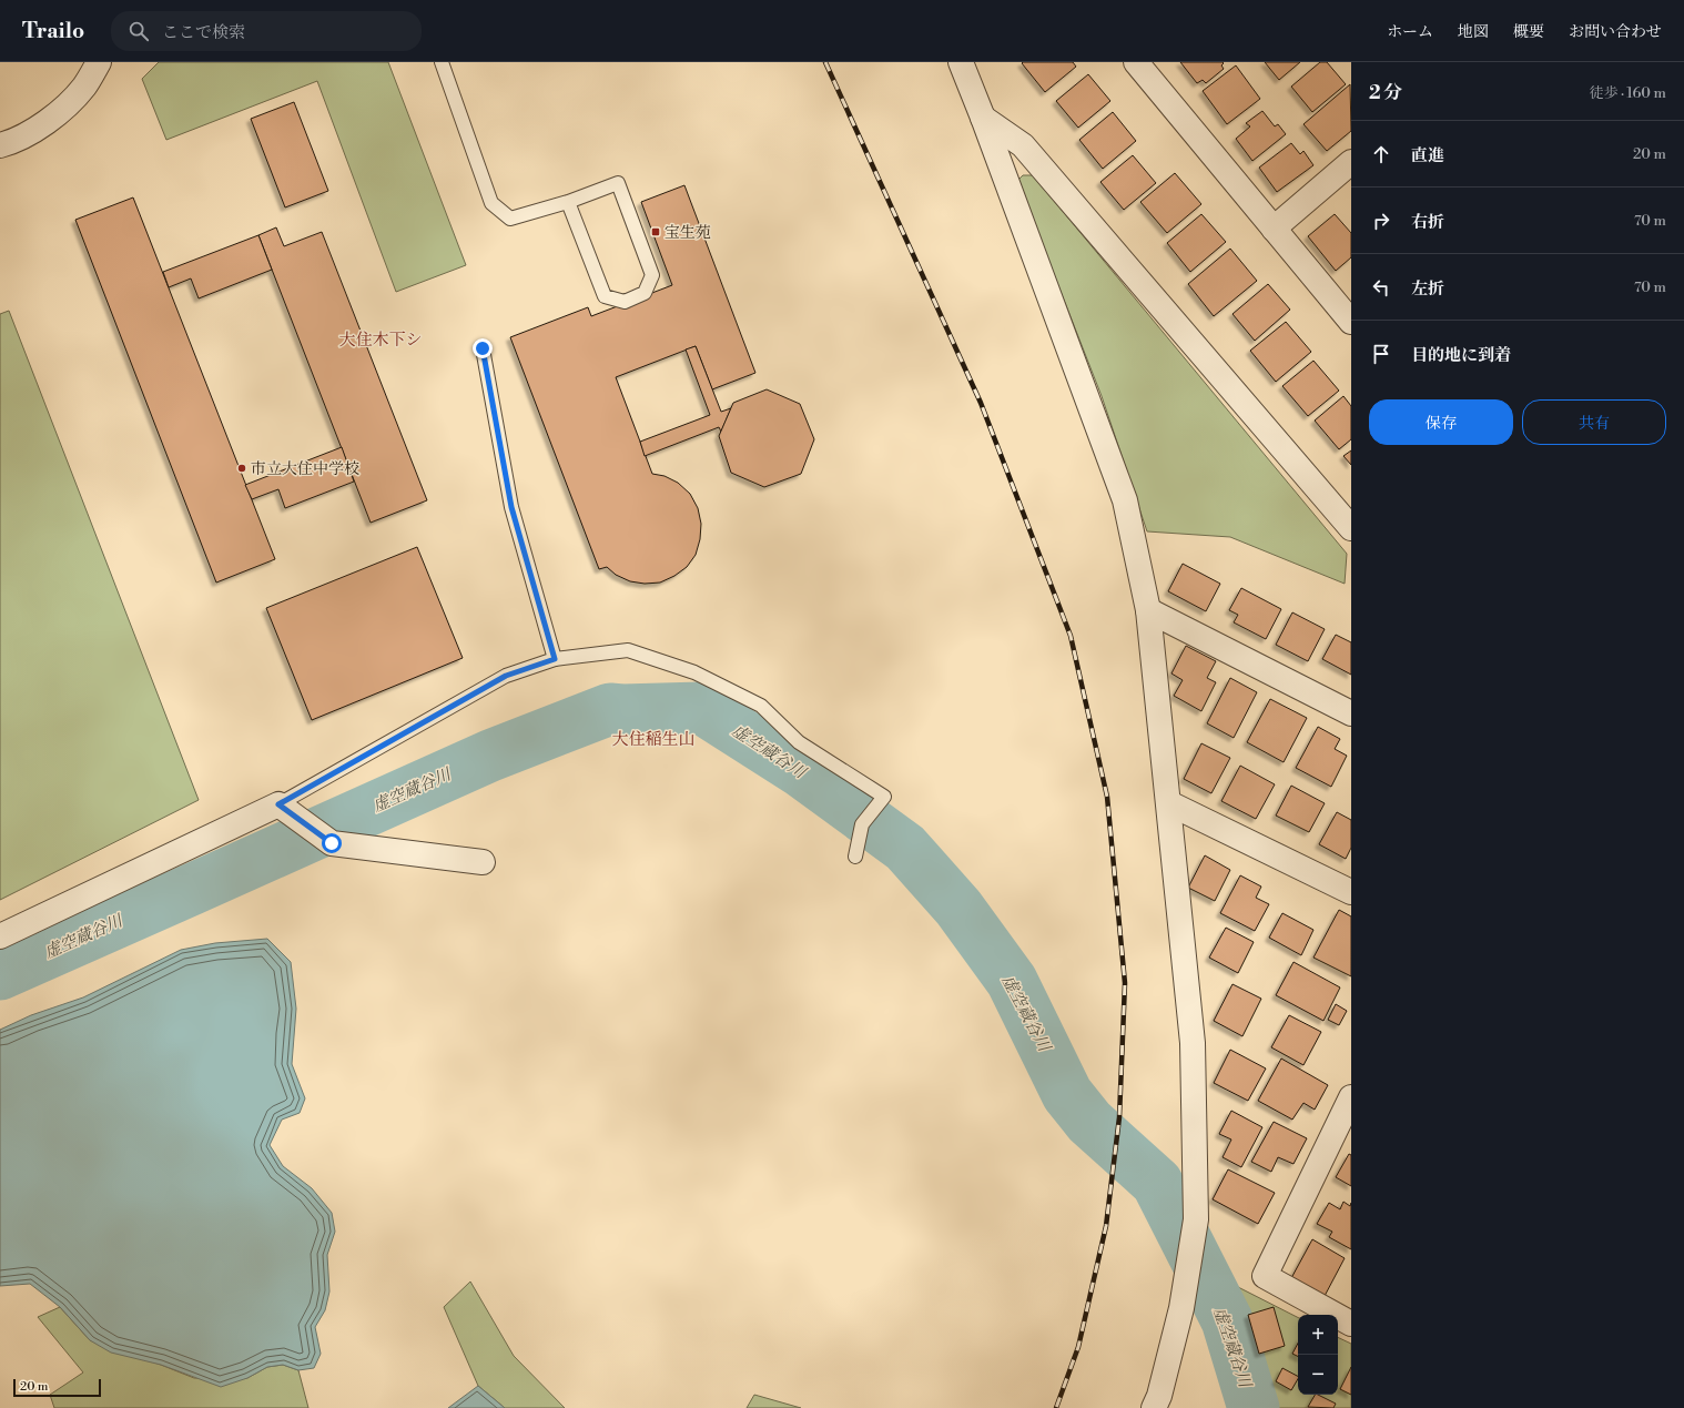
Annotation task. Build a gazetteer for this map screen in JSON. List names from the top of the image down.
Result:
{
  "districts": ["大住木下シ", "大住稲生山"],
  "water": ["虚空蔵谷川"],
  "places": {
    "transit": ["宝生苑"],
    "other": ["市立大住中学校"]
  },
  "scale_bar": "20 m",
  "page": {
    "header": "Trailo",
    "search": "ここで検索",
    "nav": [
      "ホーム",
      "地図",
      "概要",
      "お問い合わせ"
    ],
    "heading": ["2 分", "徒歩 · 160 m"],
    "list": [
      ["直進", "20 m"],
      ["右折", "70 m"],
      ["左折", "70 m"],
      "目的地に到着"
    ],
    "buttons": ["保存", "共有"],
    "map_buttons": ["+", "−"],
    "scale": "20 m"
  }
}
